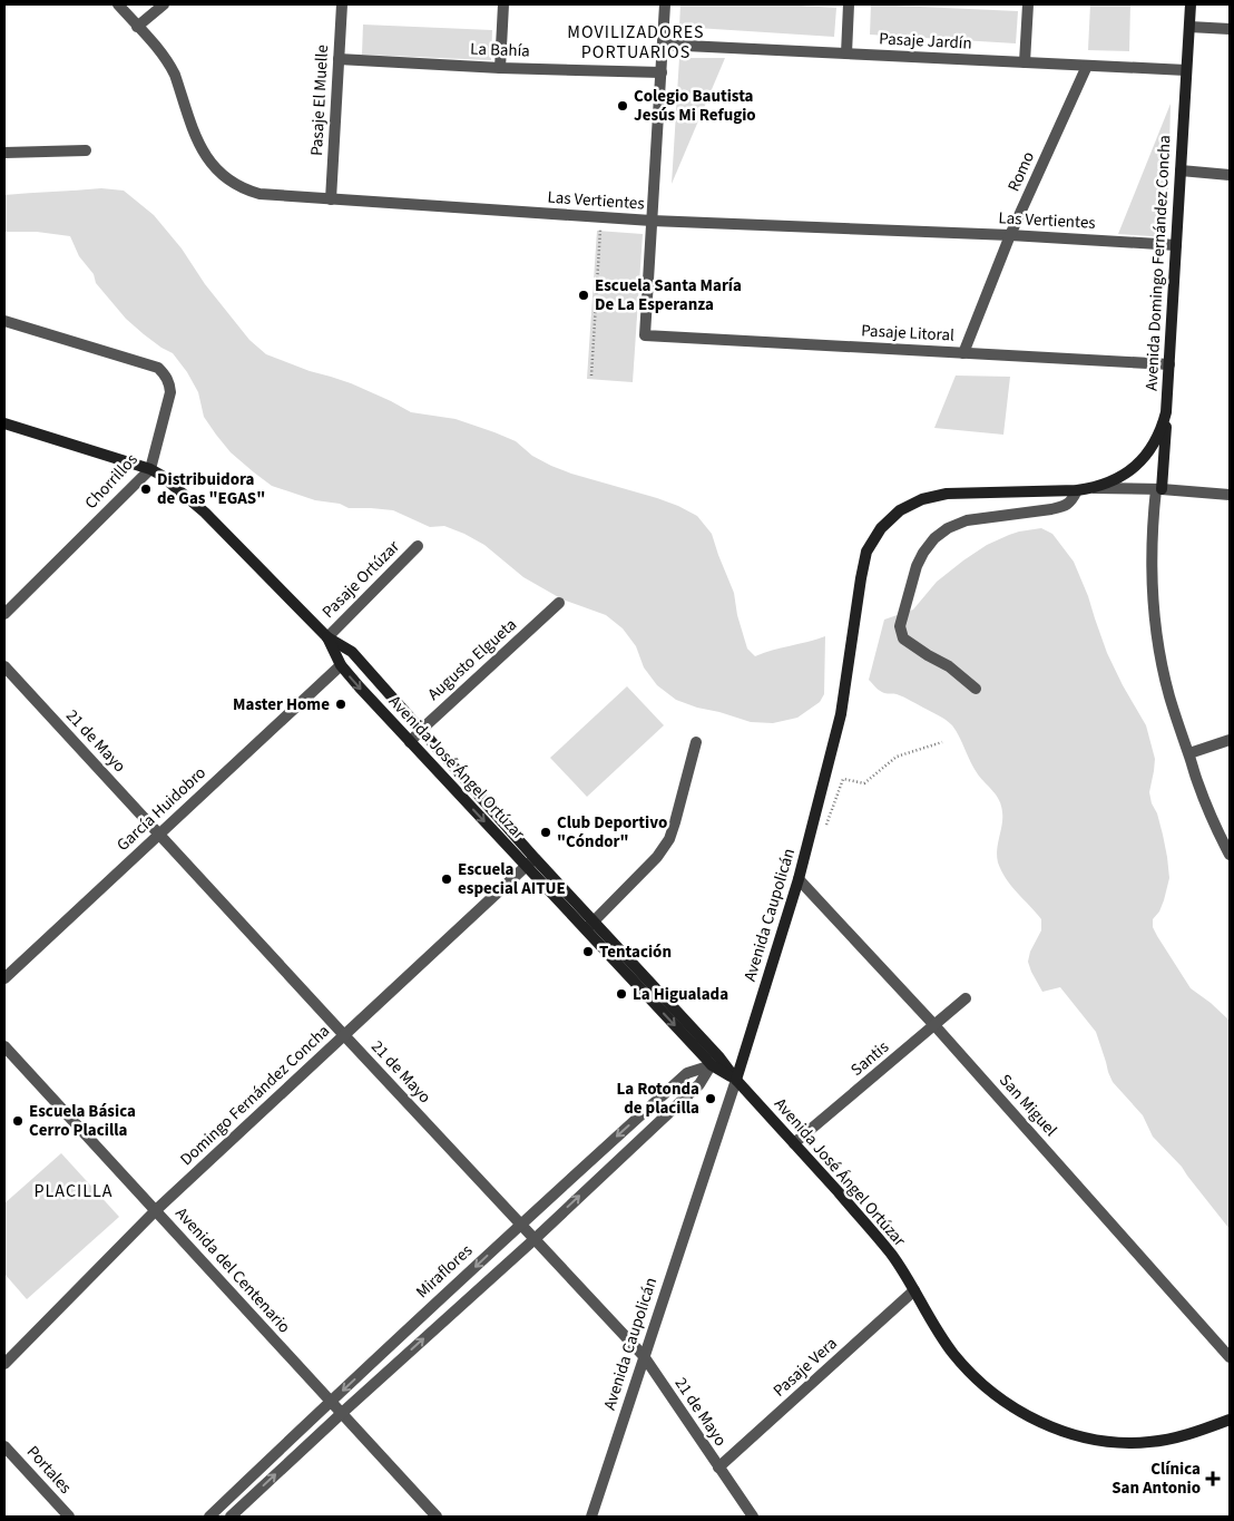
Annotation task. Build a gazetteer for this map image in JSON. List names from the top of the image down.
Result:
{
  "streets": {
    "main road": ["Avenida Domingo Fernández Concha", "Avenida José Ángel Ortúzar", "Avenida Caupolicán"],
    "street": [
      "Pasaje Jardín",
      "La Bahía",
      "Pasaje El Muelle",
      "Romo",
      "Las Vertientes",
      "Pasaje Litoral",
      "Chorrillos",
      "Pasaje Ortúzar",
      "Augusto Elgueta",
      "21 de Mayo",
      "García Huidobro",
      "Santis",
      "Domingo Fernández Concha",
      "San Miguel",
      "Avenida del Centenario",
      "Miraflores",
      "Pasaje Vera",
      "Portales"
    ]
  },
  "crossings": [
    ["Pasaje Jardín", "Romo"],
    ["Pasaje Jardín", "Avenida Domingo Fernández Concha"],
    ["La Bahía", "Pasaje El Muelle"],
    ["Pasaje El Muelle", "Las Vertientes"],
    ["Romo", "Las Vertientes"],
    ["Romo", "Pasaje Litoral"],
    ["Las Vertientes", "Avenida Domingo Fernández Concha"],
    ["Las Vertientes", "Pasaje Litoral"],
    ["Avenida Domingo Fernández Concha", "Pasaje Litoral"],
    ["Avenida Domingo Fernández Concha", "Avenida Caupolicán"],
    ["Chorrillos", "Avenida José Ángel Ortúzar"],
    ["Pasaje Ortúzar", "Avenida José Ángel Ortúzar"],
    ["Augusto Elgueta", "Avenida José Ángel Ortúzar"],
    ["21 de Mayo", "García Huidobro"],
    ["21 de Mayo", "Avenida Caupolicán"],
    ["21 de Mayo", "Domingo Fernández Concha"],
    ["21 de Mayo", "Miraflores"],
    ["21 de Mayo", "Pasaje Vera"],
    ["Avenida José Ángel Ortúzar", "García Huidobro"],
    ["Avenida José Ángel Ortúzar", "Avenida Caupolicán"],
    ["Avenida José Ángel Ortúzar", "Santis"],
    ["Avenida José Ángel Ortúzar", "Domingo Fernández Concha"],
    ["Avenida José Ángel Ortúzar", "Miraflores"],
    ["Avenida José Ángel Ortúzar", "Pasaje Vera"],
    ["Avenida Caupolicán", "San Miguel"],
    ["Santis", "San Miguel"],
    ["Domingo Fernández Concha", "Avenida del Centenario"],
    ["Avenida del Centenario", "Miraflores"]
  ],
  "districts": ["MOVILIZADORES PORTUARIOS", "PLACILLA"],
  "places": {
    "other": [
      "Colegio Bautista Jesús Mi Refugio",
      "Escuela Santa María De La Esperanza",
      "Distribuidora de Gas \"EGAS\"",
      "Master Home",
      "Club Deportivo \"Cóndor\"",
      "Escuela especial AITUE",
      "Tentación",
      "La Higualada",
      "La Rotonda de placilla",
      "Escuela Básica Cerro Placilla"
    ],
    "health": ["Clínica San Antonio"]
  }
}
